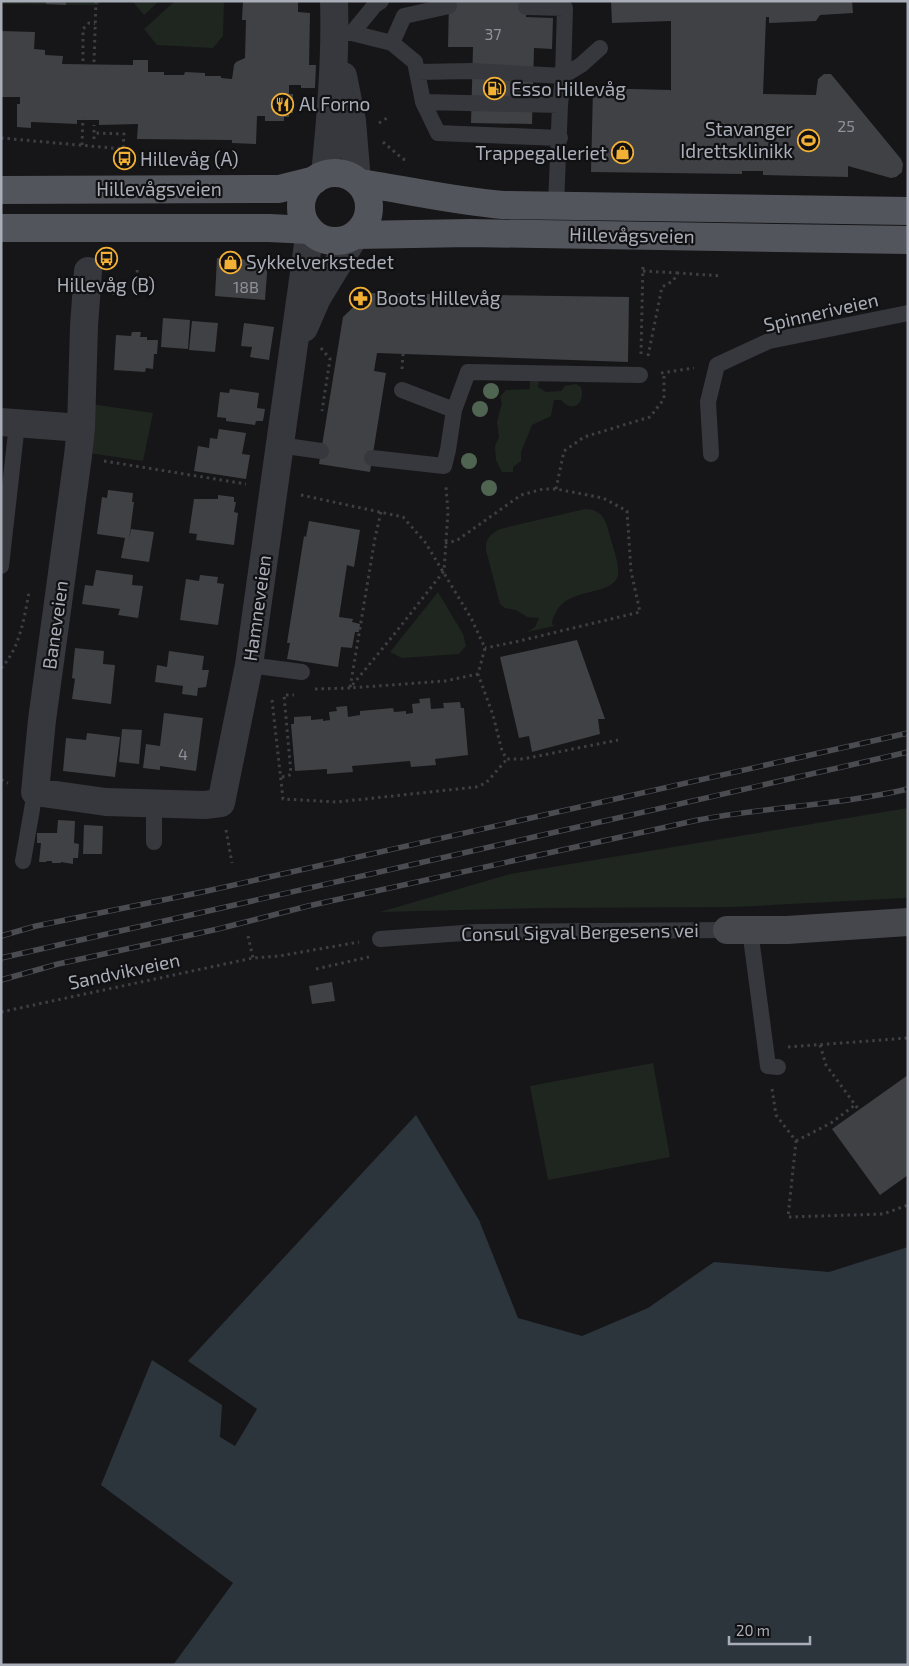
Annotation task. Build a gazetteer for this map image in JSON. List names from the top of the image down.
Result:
{
  "streets": {
    "main road": ["Hillevågsveien"],
    "street": ["Hamneveien", "Baneveien", "Consul Sigval Bergesens vei"],
    "lane": ["Spinneriveien"],
    "path": ["Sandvikveien"]
  },
  "crossings": [
    ["Hillevågsveien", "Hamneveien"]
  ],
  "places": {
    "fuel station": ["Esso Hillevåg"],
    "restaurant": ["Al Forno"],
    "sports": ["Stavanger Idrettsklinikk"],
    "shop": ["Trappegalleriet", "Sykkelverkstedet"],
    "bus stop": ["Hillevåg (A)", "Hillevåg (B)"],
    "pharmacy": ["Boots Hillevåg"]
  },
  "house_numbers": [
    "37",
    "25",
    "18B",
    "4"
  ],
  "scale_bar": "20 m"
}
